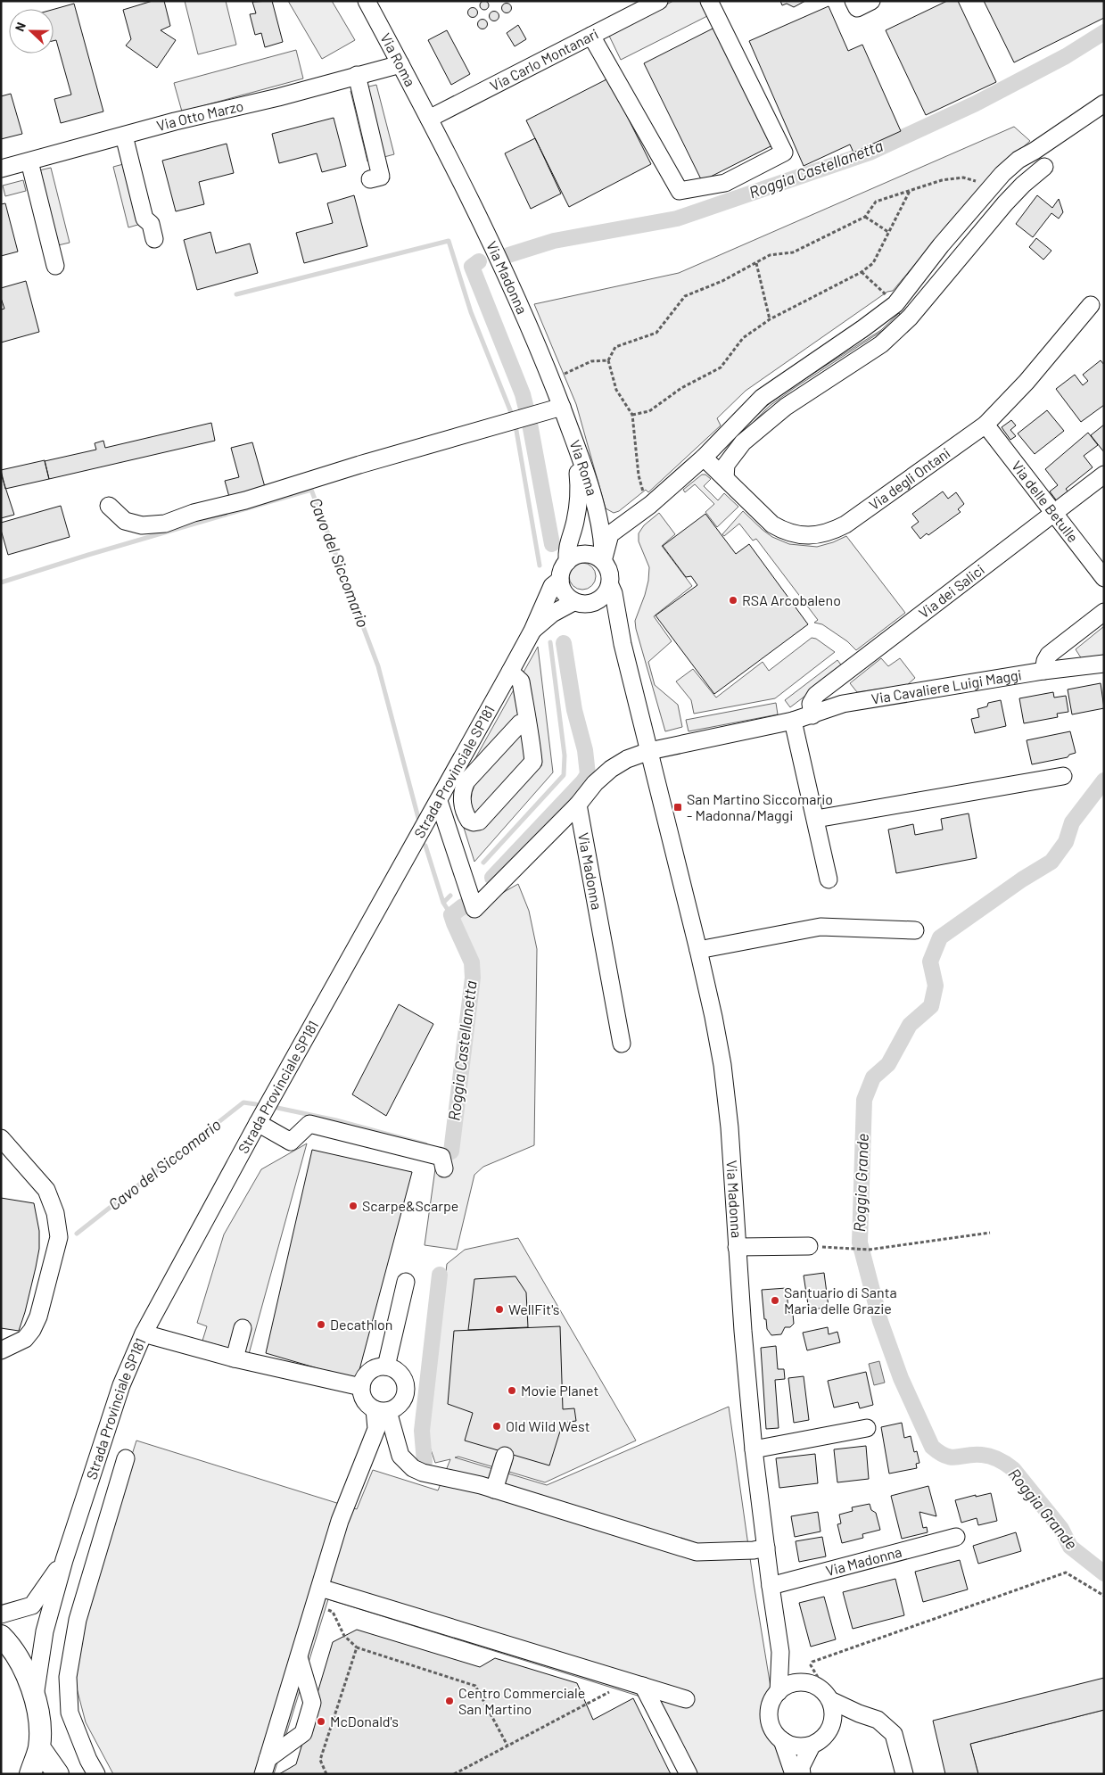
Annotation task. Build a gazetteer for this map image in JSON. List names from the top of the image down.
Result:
{
  "streets": {
    "street": [
      "Via Roma",
      "Via Carlo Montanari",
      "Via Otto Marzo",
      "Via Madonna",
      "Via degli Ontani",
      "Via delle Betulle",
      "Via dei Salici",
      "Via Cavaliere Luigi Maggi",
      "Strada Provinciale SP181"
    ]
  },
  "crossings": [
    ["Via Roma", "Via Carlo Montanari"],
    ["Via Roma", "Via Otto Marzo"],
    ["Via Roma", "Via Madonna"],
    ["Via Roma", "Strada Provinciale SP181"],
    ["Via Carlo Montanari", "Via Madonna"],
    ["Via Madonna", "Via Cavaliere Luigi Maggi"],
    ["Via Madonna", "Strada Provinciale SP181"],
    ["Via degli Ontani", "Via delle Betulle"],
    ["Via delle Betulle", "Via dei Salici"],
    ["Via dei Salici", "Via Cavaliere Luigi Maggi"]
  ],
  "water": ["Roggia Castellanetta", "Cavo del Siccomario", "Roggia Grande"],
  "places": {
    "other": [
      "RSA Arcobaleno",
      "Scarpe&Scarpe",
      "Santuario di Santa Maria delle Grazie",
      "WellFit's",
      "Decathlon",
      "Movie Planet",
      "Old Wild West",
      "Centro Commerciale San Martino",
      "McDonald's"
    ],
    "transit": ["San Martino Siccomario - Madonna/Maggi"]
  },
  "north": "left"
}
